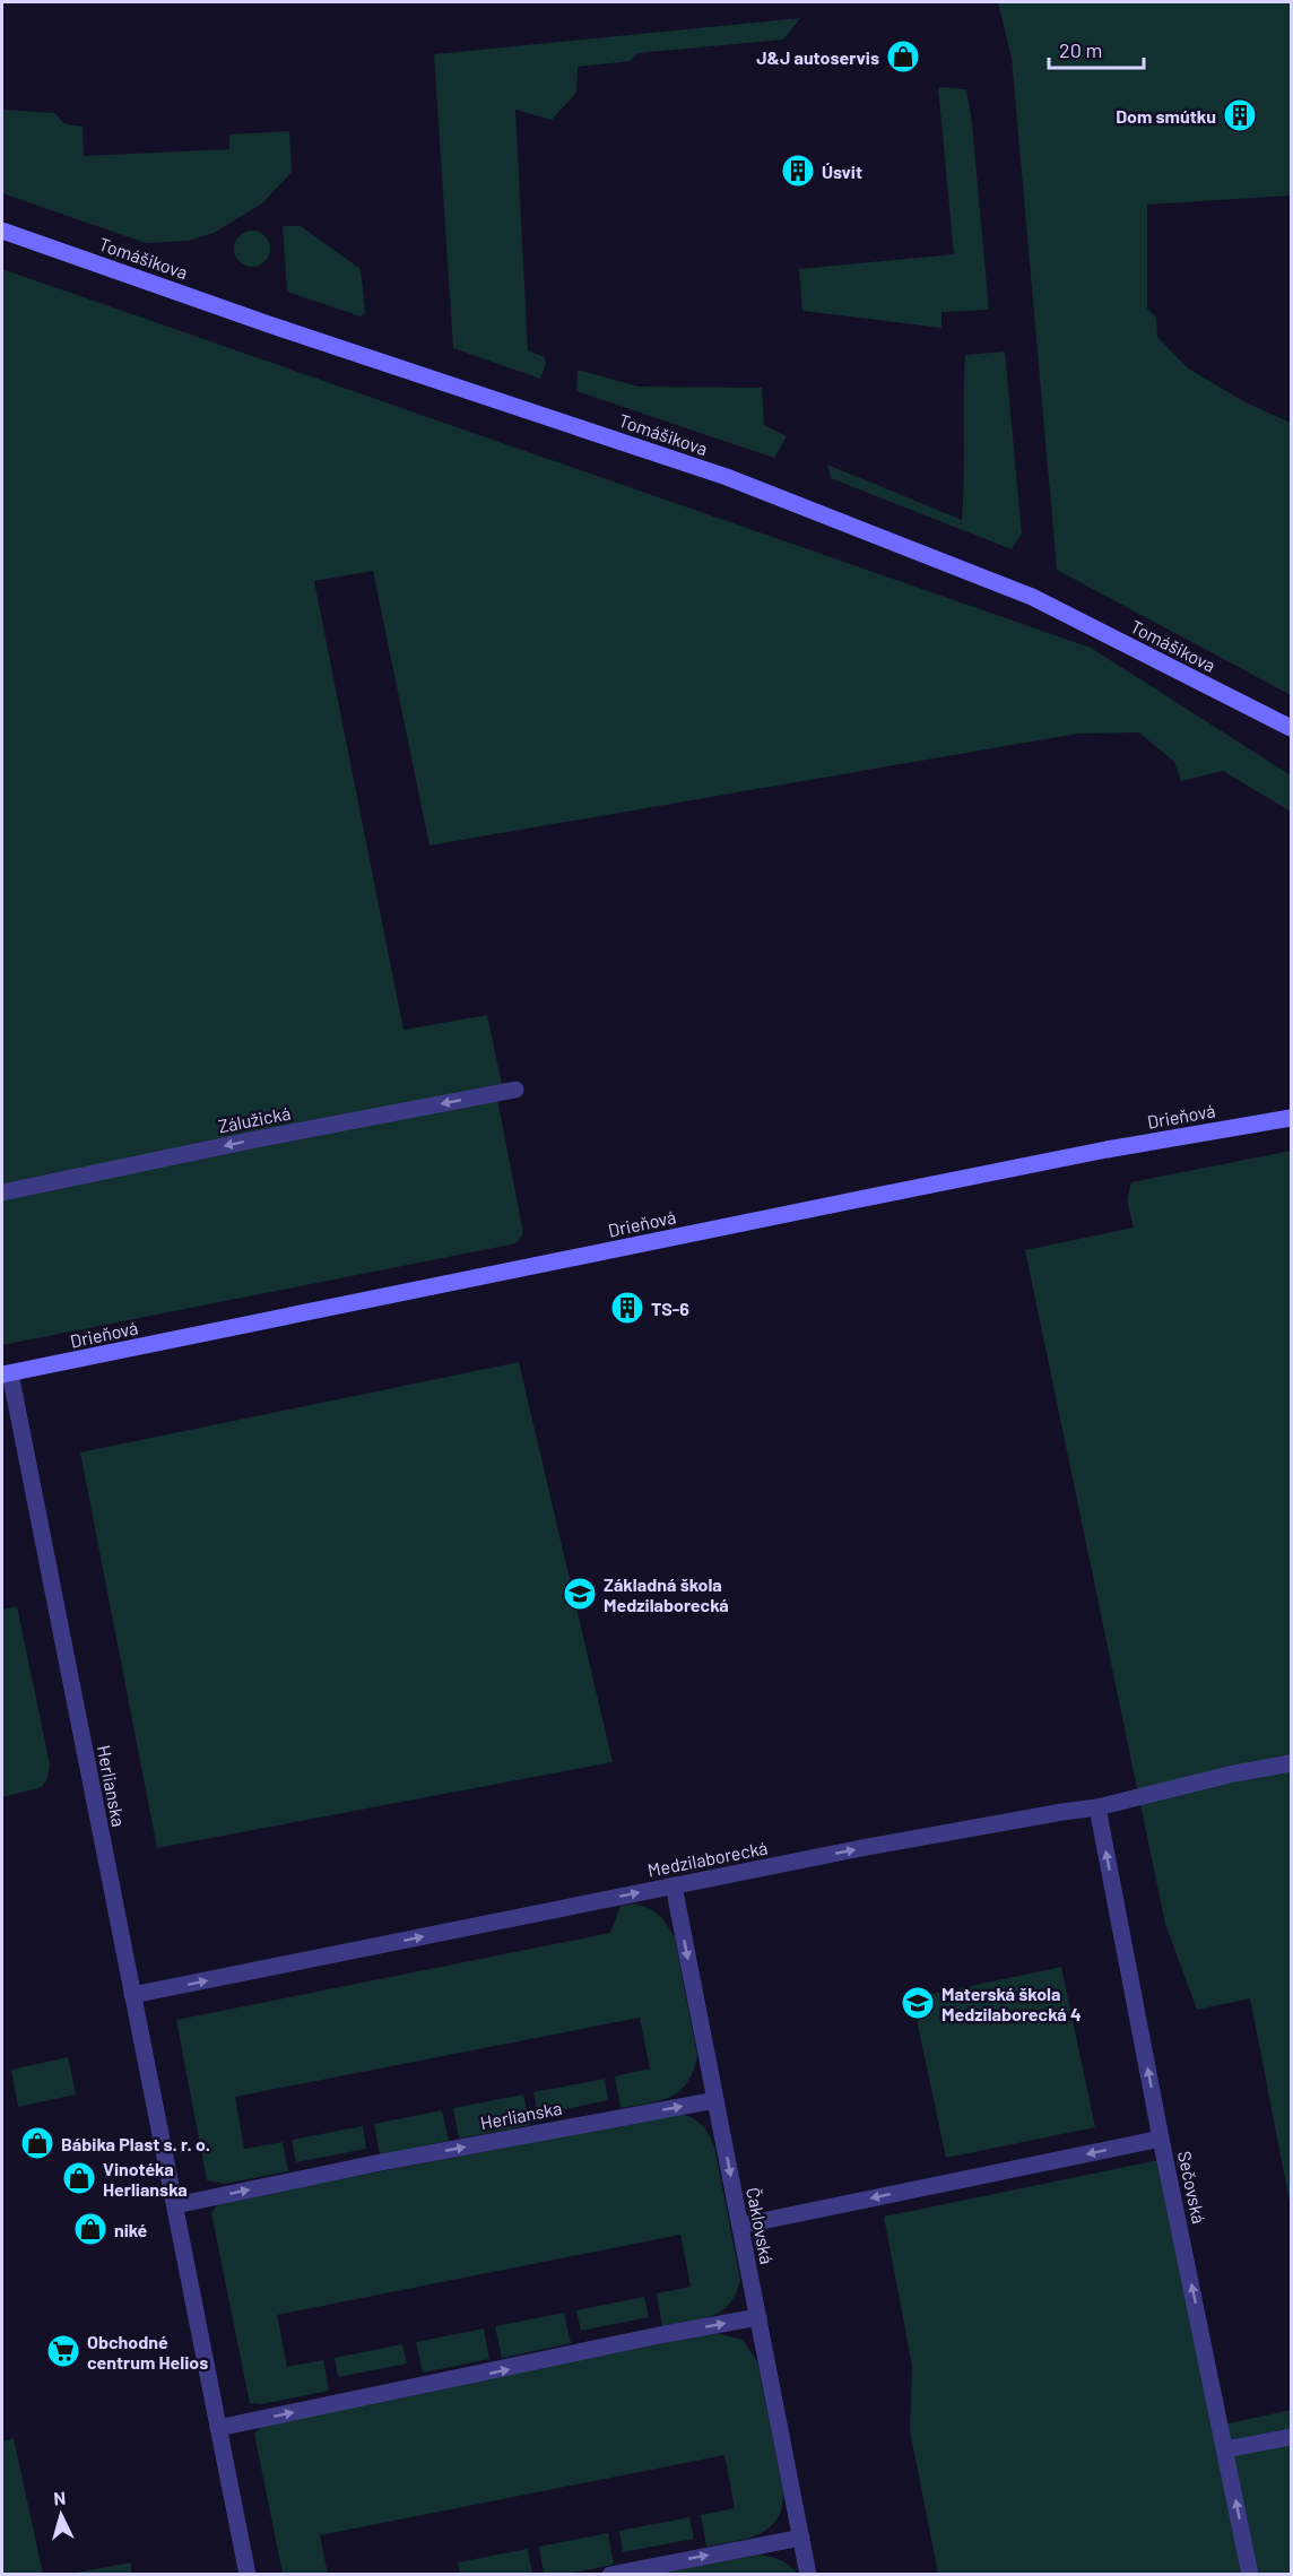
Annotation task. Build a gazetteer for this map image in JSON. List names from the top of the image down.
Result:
{
  "streets": {
    "main road": ["Tomášikova", "Drieňová"],
    "street": [
      "Zálužická",
      "Herlianska",
      "Medzilaborecká",
      "Sečovská",
      "Čaklovská"
    ]
  },
  "crossings": [
    ["Drieňová", "Herlianska"],
    ["Herlianska", "Medzilaborecká"],
    ["Herlianska", "Čaklovská"],
    ["Medzilaborecká", "Sečovská"],
    ["Medzilaborecká", "Čaklovská"]
  ],
  "one_way": [
    "Zálužická",
    "Medzilaborecká",
    "Sečovská",
    "Čaklovská"
  ],
  "places": {
    "shop": [
      "J&J autoservis",
      "Bábika Plast s. r. o.",
      "Vinotéka Herlianska",
      "niké"
    ],
    "building": ["Dom smútku", "Úsvit", "TS-6"],
    "school or university": ["Základná škola Medzilaborecká", "Materská škola Medzilaborecká 4"],
    "supermarket": ["Obchodné centrum Helios"]
  },
  "scale_bar": "20 m",
  "north": "top"
}
